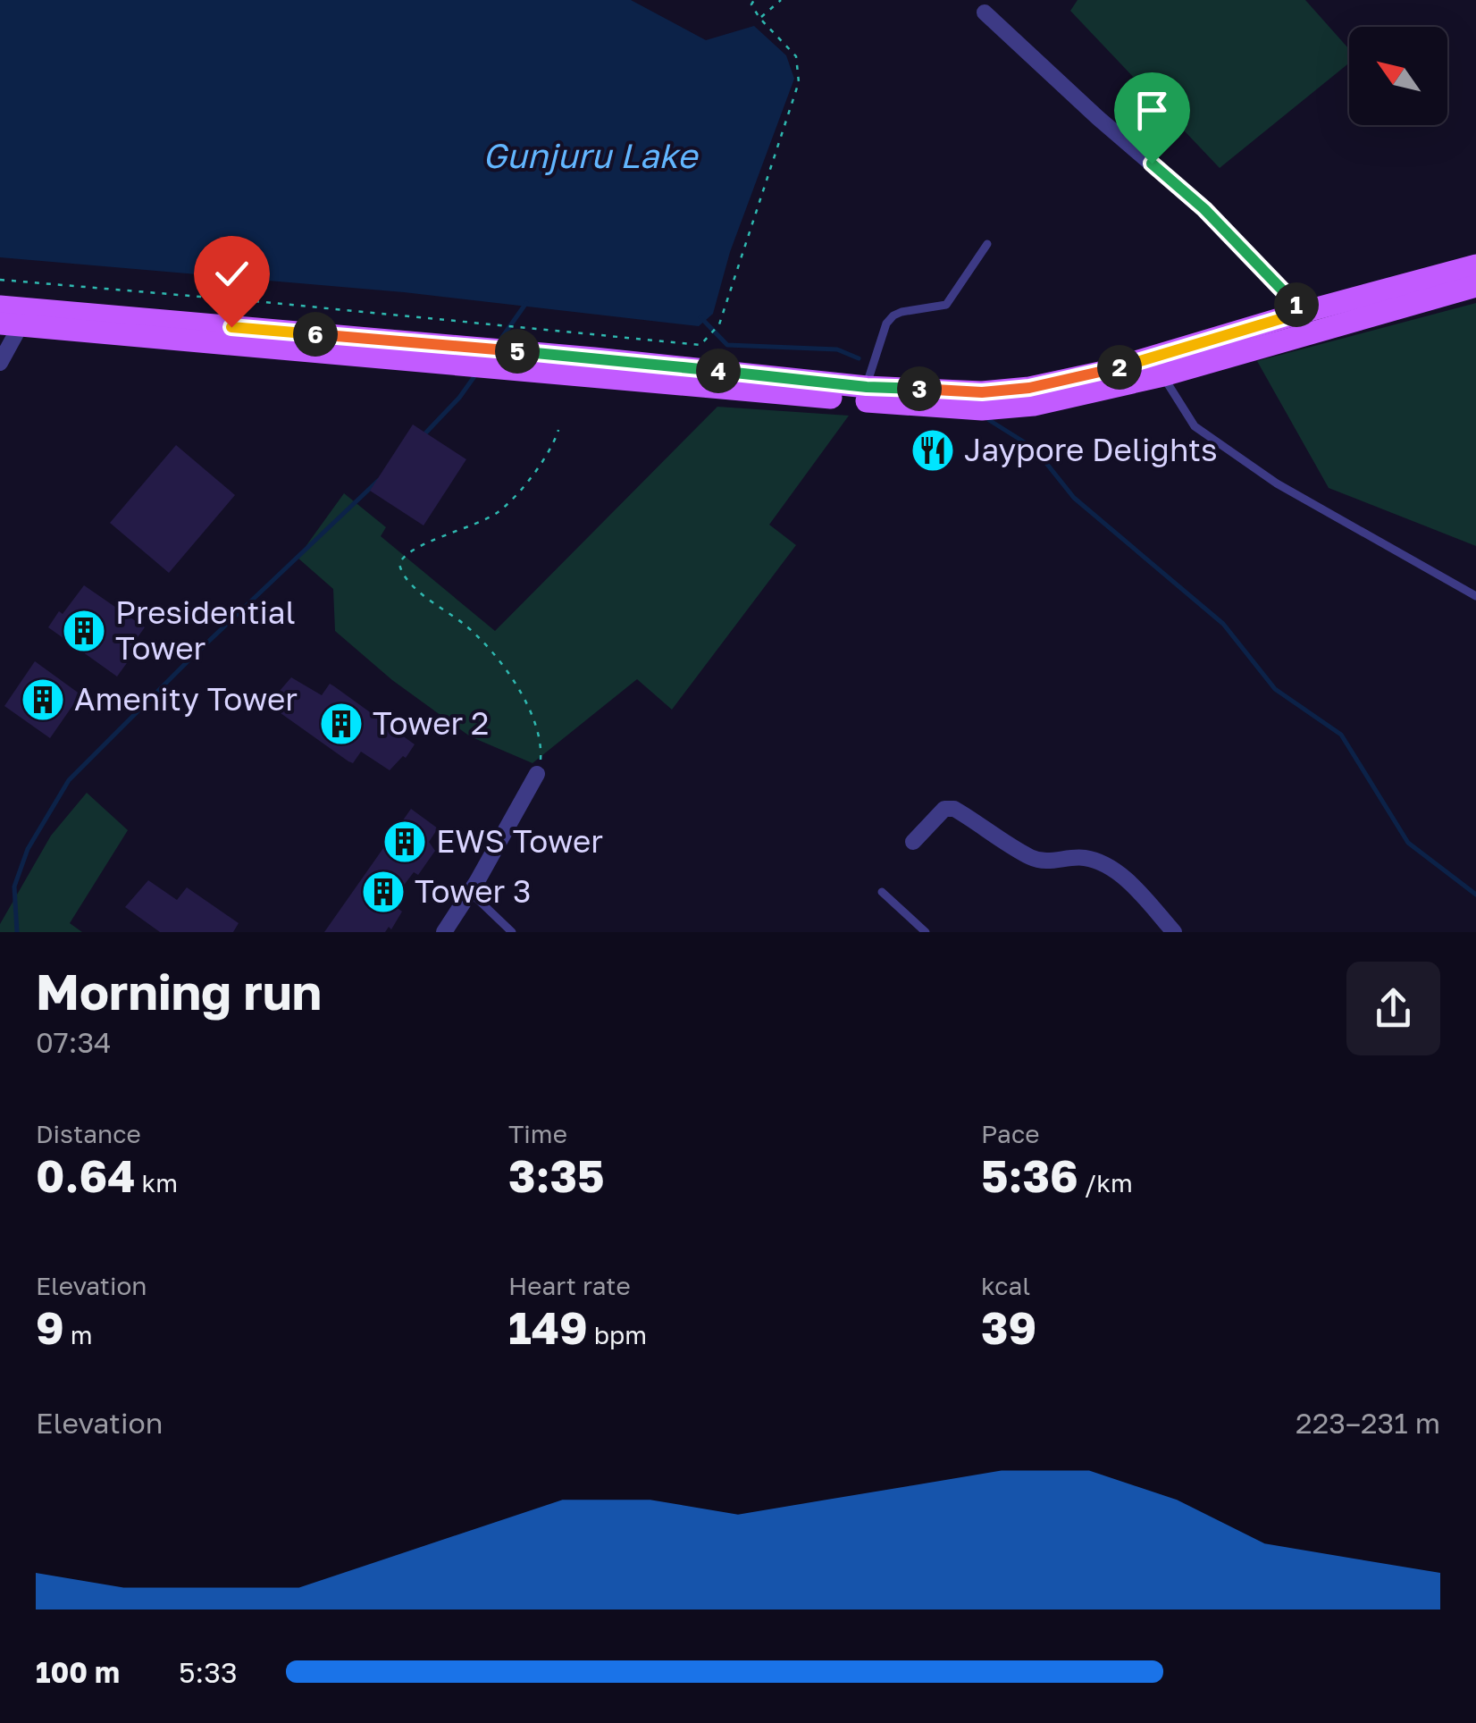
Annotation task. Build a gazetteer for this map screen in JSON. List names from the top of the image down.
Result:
{
  "water": ["Gunjuru Lake"],
  "places": {
    "restaurant": ["Jaypore Delights"],
    "building": [
      "Presidential Tower",
      "Amenity Tower",
      "Tower 2",
      "EWS Tower",
      "Tower 3"
    ]
  },
  "north": "top left",
  "page": {
    "pins": [
      "1",
      "6",
      "5",
      "2",
      "4",
      "3"
    ],
    "heading": ["Morning run", "07:34"],
    "stats": [
      ["Distance", "0.64 km"],
      ["Time", "3:35"],
      ["Pace", "5:36 /km"],
      ["Elevation", "9 m"],
      ["Heart rate", "149 bpm"],
      ["kcal", "39"]
    ],
    "chart": ["Elevation", "223–231 m"],
    "list": [
      {
        "name": "100 m",
        "note": "5:33"
      }
    ]
  }
}
